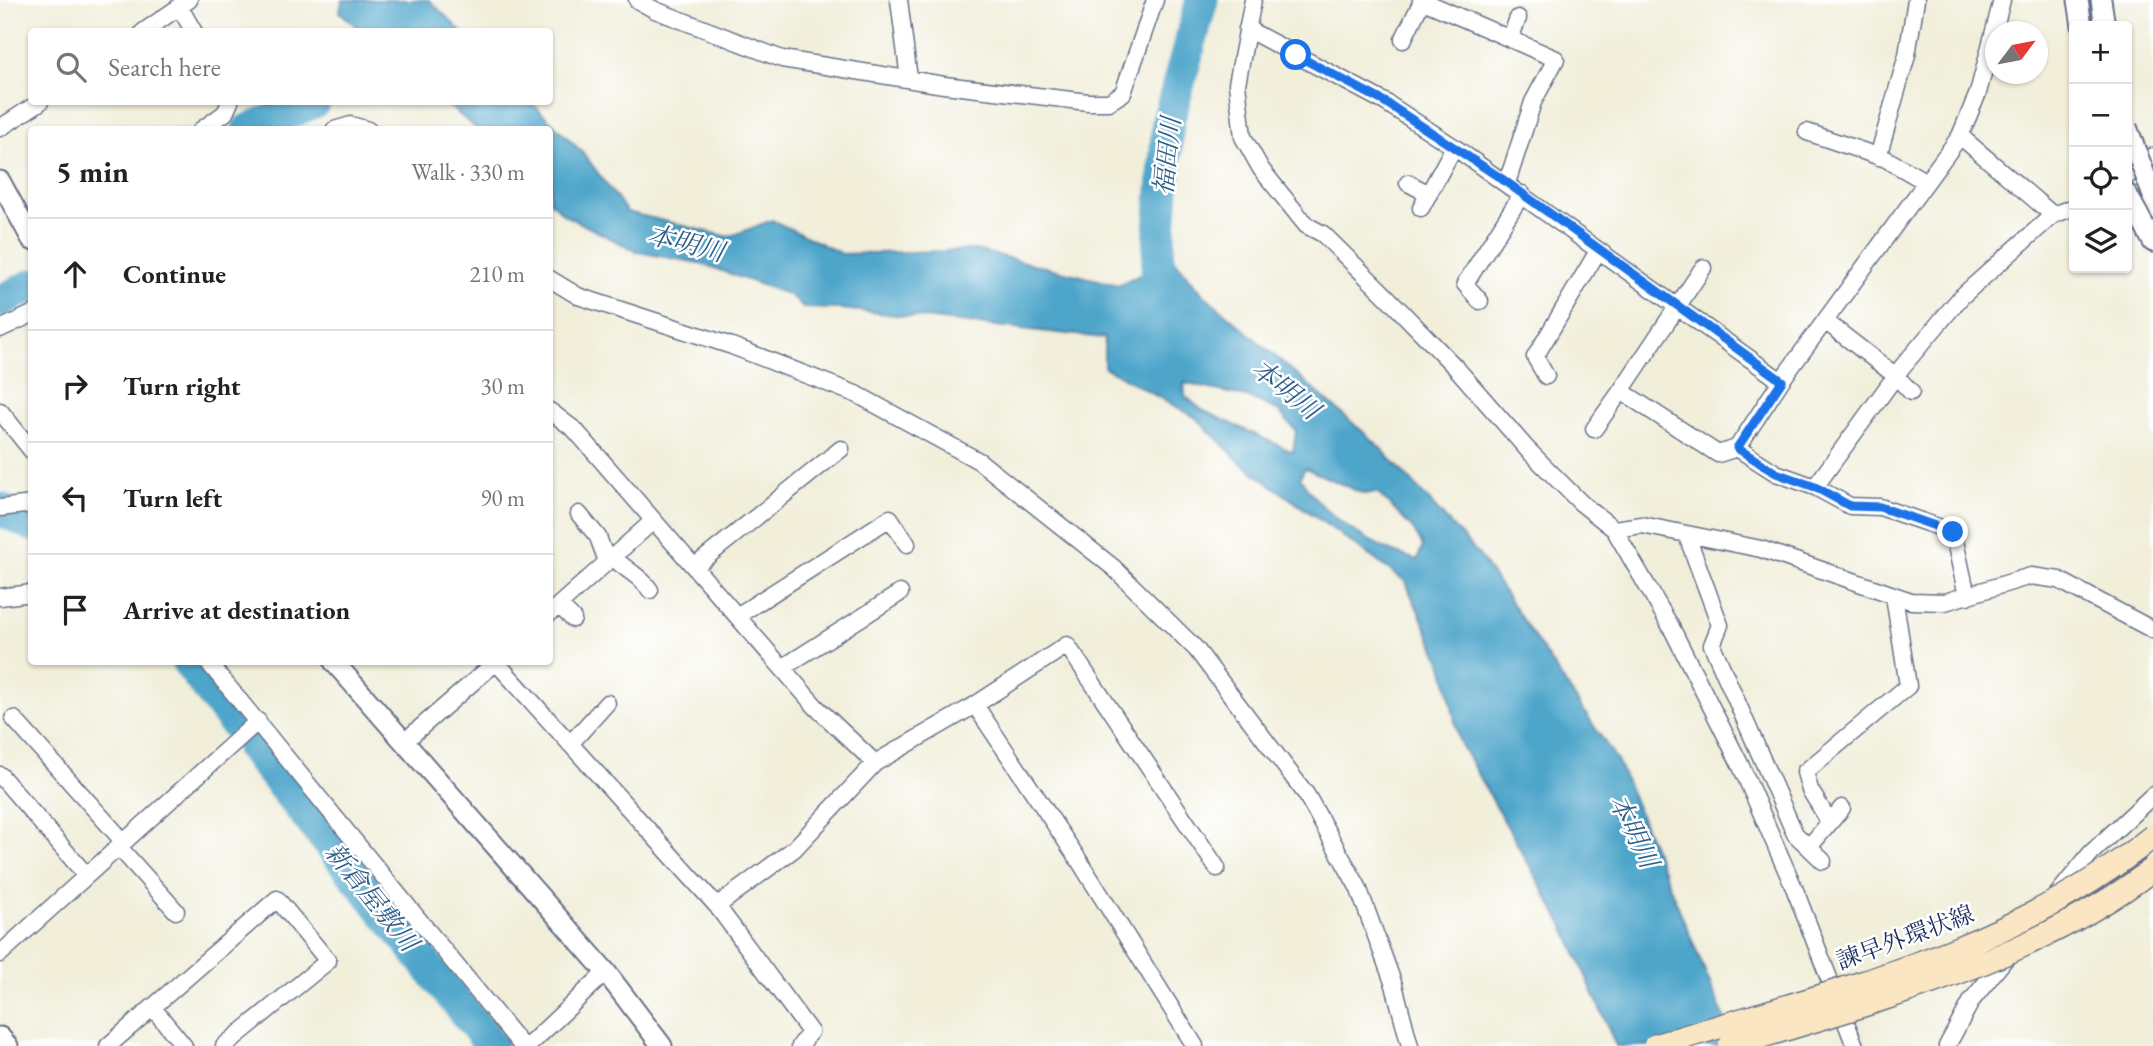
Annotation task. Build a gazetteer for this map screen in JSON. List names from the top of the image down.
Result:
{
  "streets": {
    "main road": ["諫早外環状線"]
  },
  "water": ["福田川", "本明川", "新倉屋敷川"],
  "north": "top right",
  "page": {
    "map_buttons": ["+", "−"],
    "search": "Search here",
    "heading": ["5 min", "Walk · 330 m"],
    "list": [
      ["Continue", "210 m"],
      ["Turn right", "30 m"],
      ["Turn left", "90 m"],
      "Arrive at destination"
    ]
  }
}
